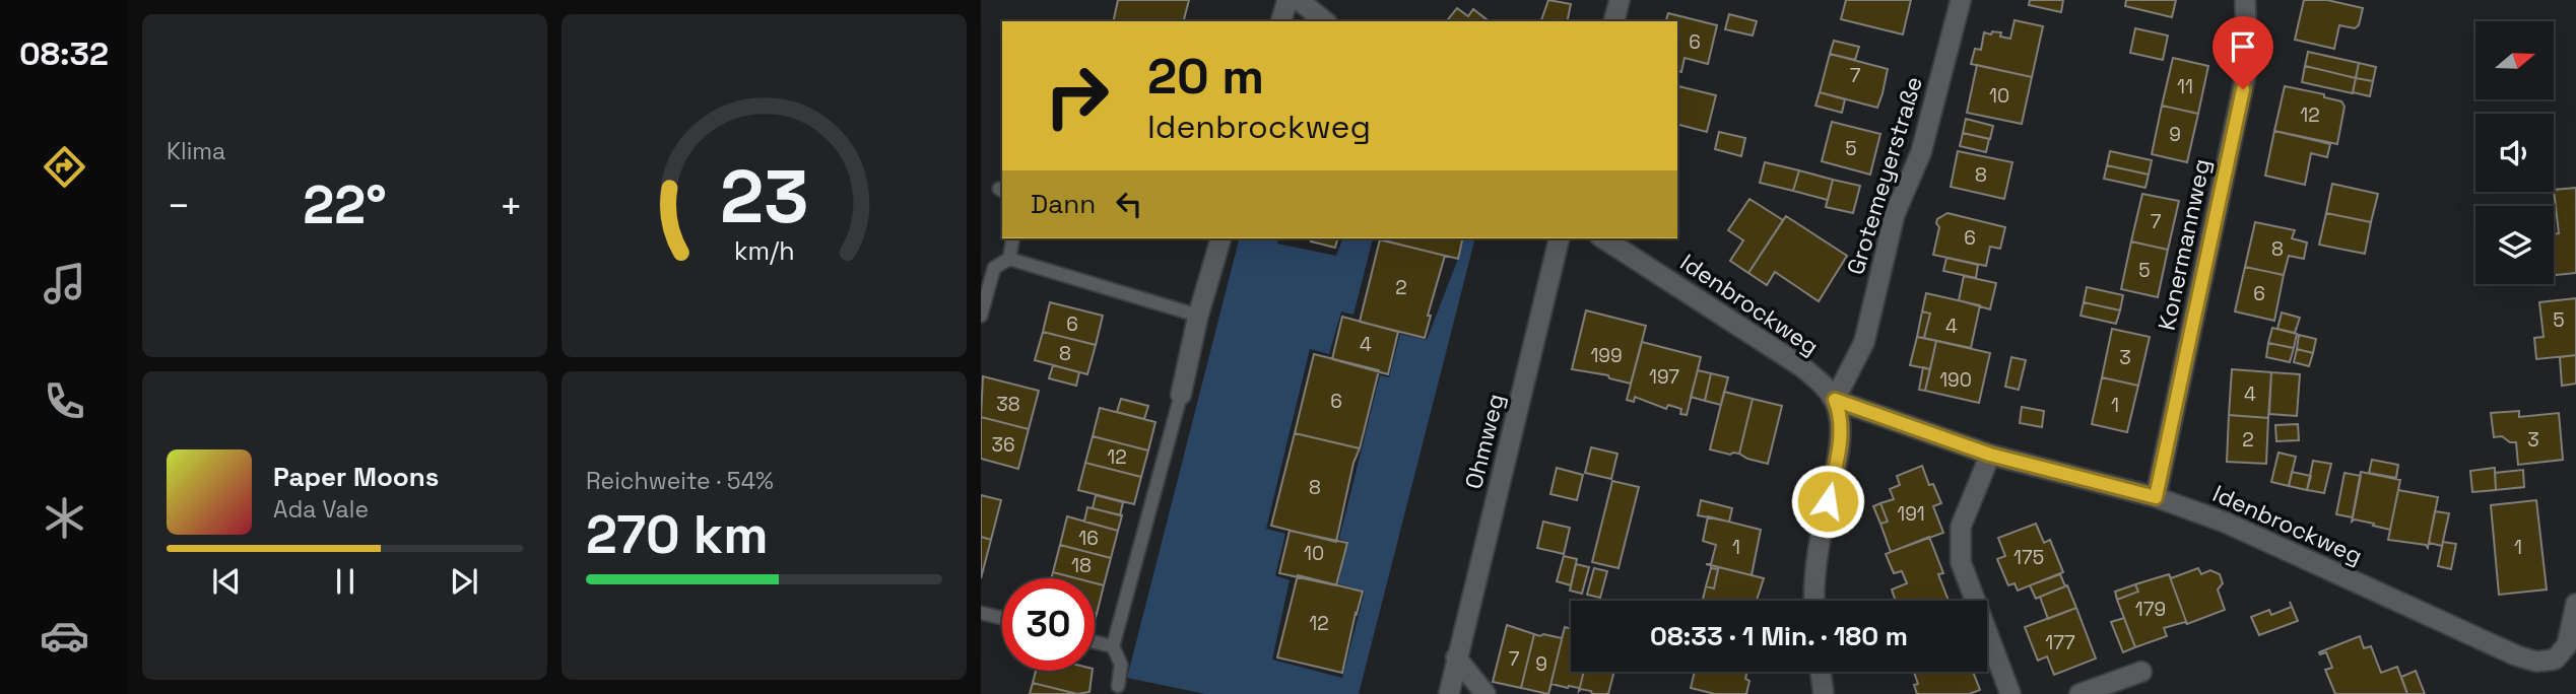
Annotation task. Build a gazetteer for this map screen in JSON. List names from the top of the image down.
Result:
{
  "streets": {
    "street": [
      "Grotemeyerstraße",
      "Konermannweg",
      "Idenbrockweg",
      "Ohmweg"
    ]
  },
  "crossings": [
    ["Grotemeyerstraße", "Idenbrockweg"],
    ["Konermannweg", "Idenbrockweg"]
  ],
  "house_numbers": [
    "6",
    "7",
    "11",
    "10",
    "12",
    "9",
    "5",
    "8",
    "7",
    "6",
    "8",
    "5",
    "2",
    "6",
    "5",
    "6",
    "4",
    "4",
    "8",
    "199",
    "3",
    "197",
    "190",
    "4",
    "6",
    "38",
    "1",
    "2",
    "3",
    "36",
    "12",
    "8",
    "191",
    "16",
    "1",
    "1",
    "10",
    "175",
    "18",
    "179",
    "12",
    "177",
    "7",
    "9"
  ],
  "north": "right",
  "page": {
    "tabs": "08:32",
    "tile": [
      "Klima",
      ["Reichweite · 54%", "270 km"]
    ],
    "turn": ["20 m", "Idenbrockweg"],
    "then": "Dann",
    "heat": ["−", "22°", "+"],
    "song": ["Paper Moons", "Ada Vale"],
    "limit": "30",
    "trip": "08:33 · 1 Min. · 180 m",
    "gauge": ["23", "km/h"]
  }
}
